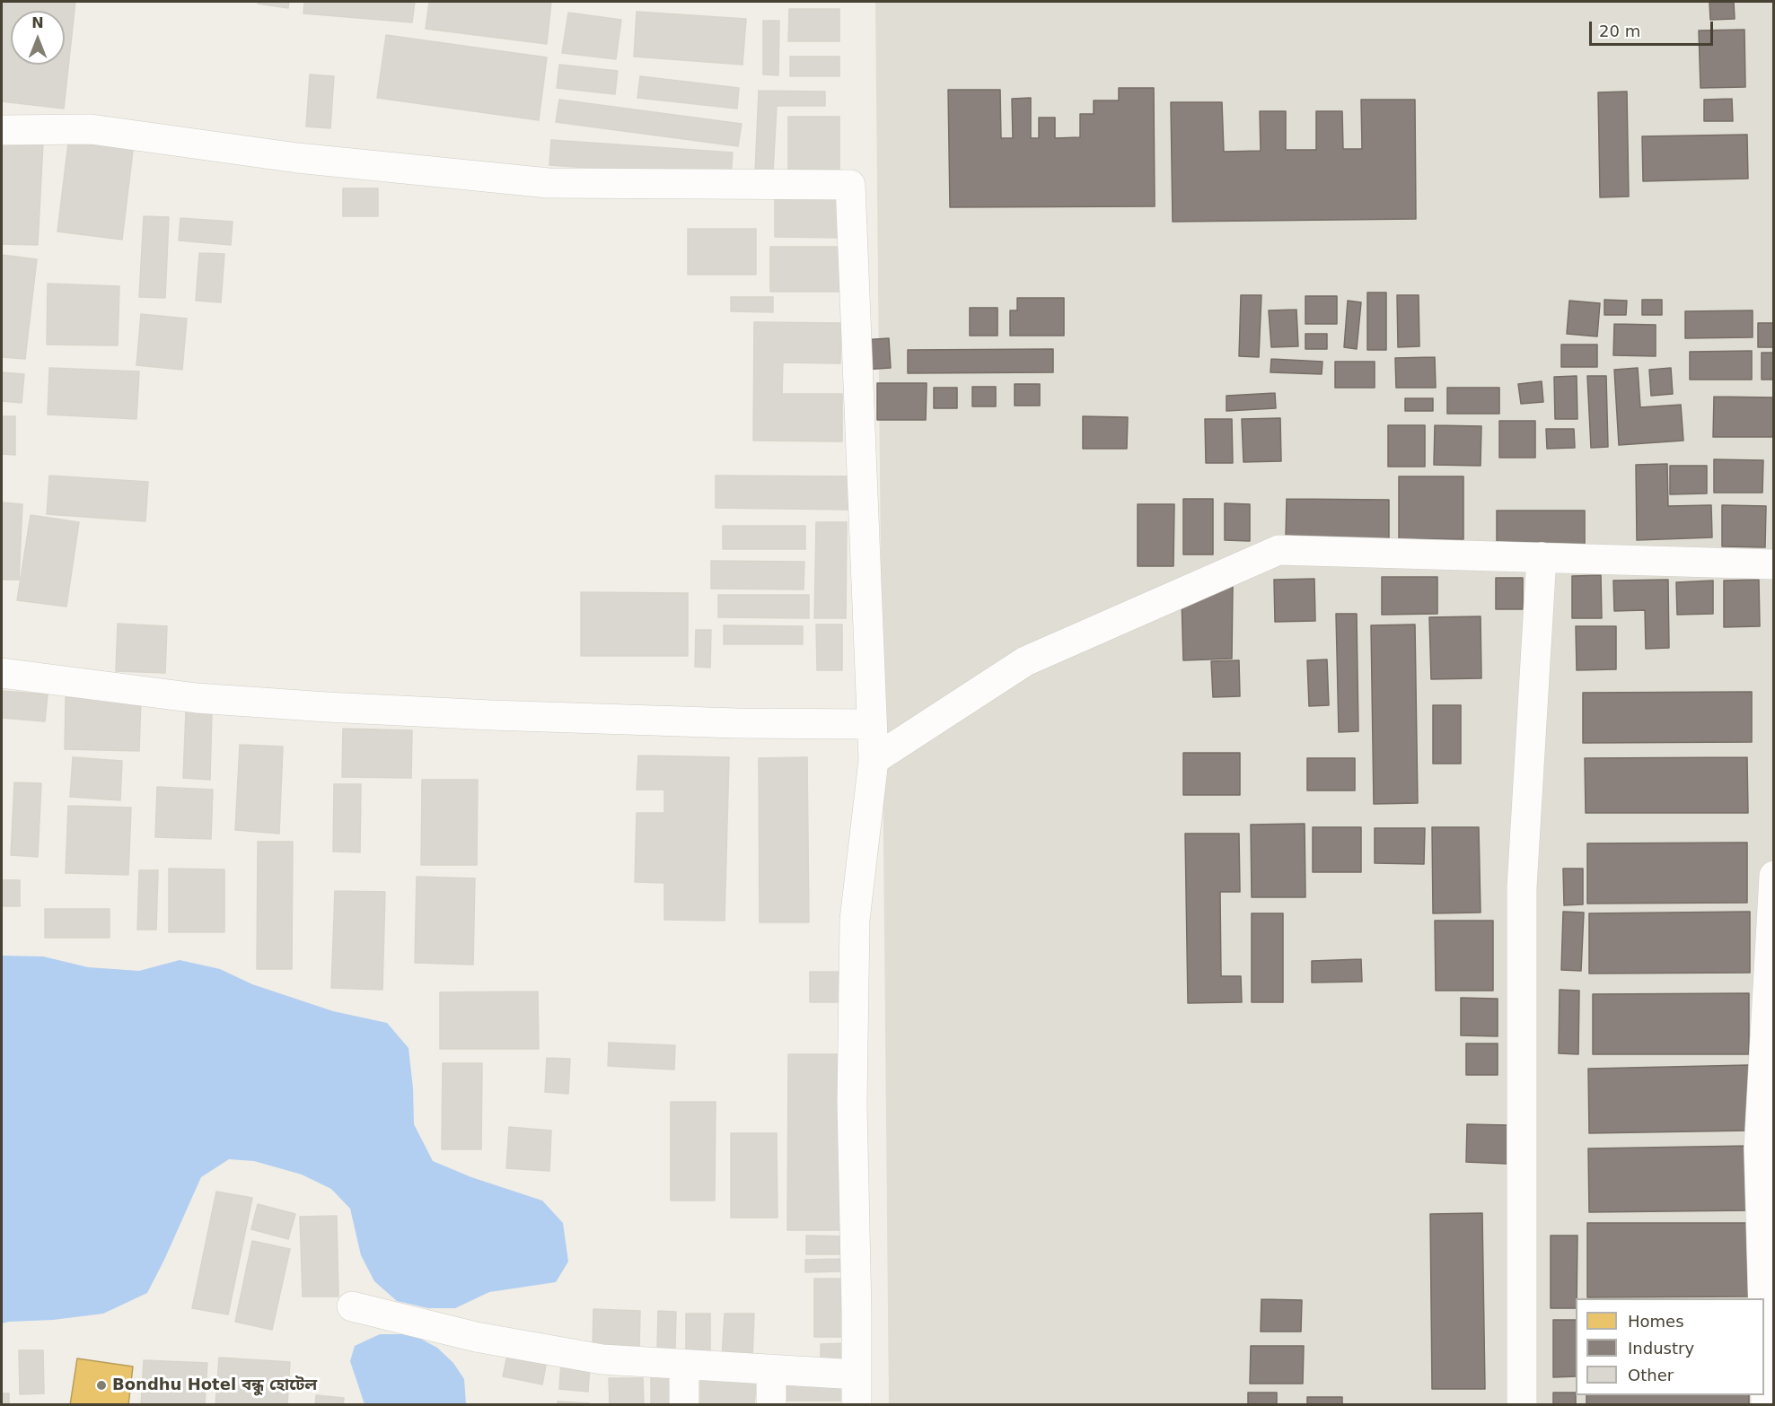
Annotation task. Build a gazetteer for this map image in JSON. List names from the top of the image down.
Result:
{
  "places": ["Bondhu Hotel বন্ধু হোটেল"],
  "legend": ["Homes", "Industry", "Other"],
  "scale_bar": "20 m",
  "north": "top"
}
